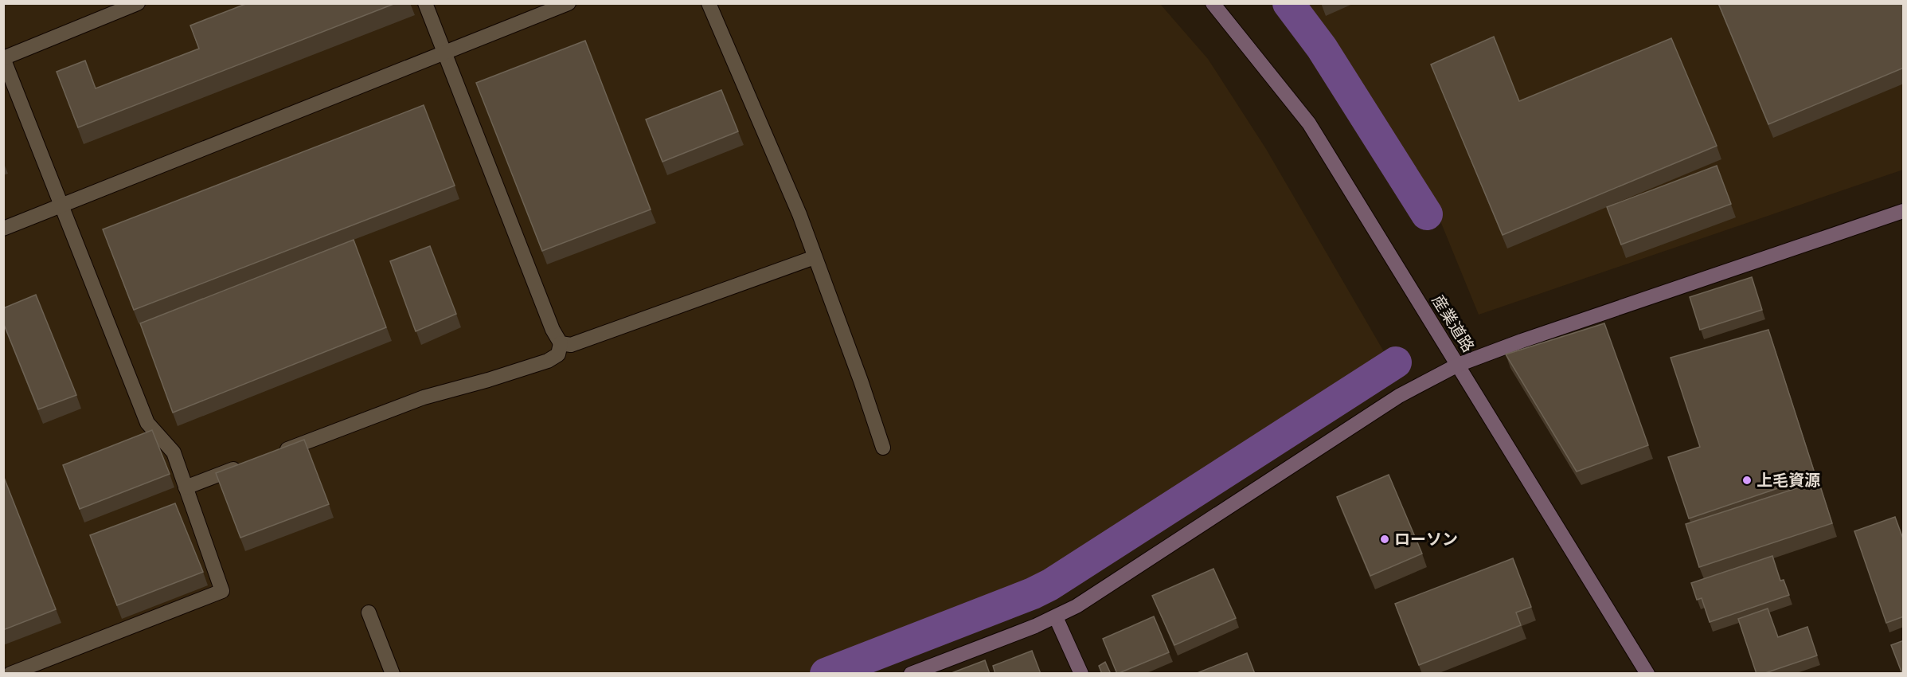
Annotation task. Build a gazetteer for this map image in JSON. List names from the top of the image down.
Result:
{
  "streets": {
    "street": ["産業道路"]
  },
  "places": ["上毛資源", "ローソン"]
}
